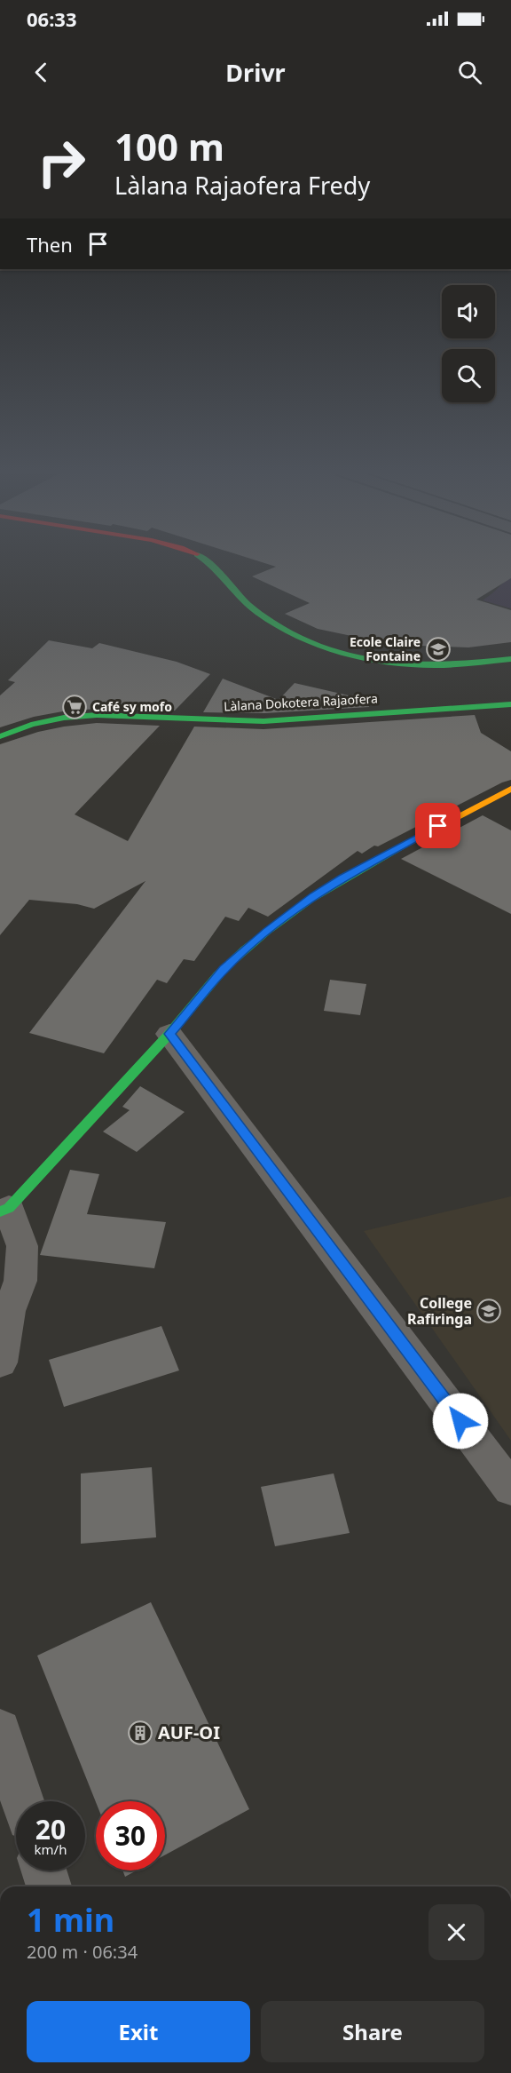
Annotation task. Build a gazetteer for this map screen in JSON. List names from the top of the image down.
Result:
{
  "streets": {
    "street": ["Làlana Dokotera Rajaofera"]
  },
  "places": {
    "school or university": ["Ecole Claire Fontaine", "College Rafiringa"],
    "supermarket": ["Café sy mofo"],
    "building": ["AUF-OI"]
  },
  "page": {
    "status": "06:33",
    "header": "Drivr",
    "turn": ["100 m", "Làlana Rajaofera Fredy"],
    "then": "Then",
    "speed": "20 km/h",
    "limit": "30",
    "heading": ["1 min", "200 m · 06:34"],
    "buttons": ["Exit", "Share"]
  }
}
